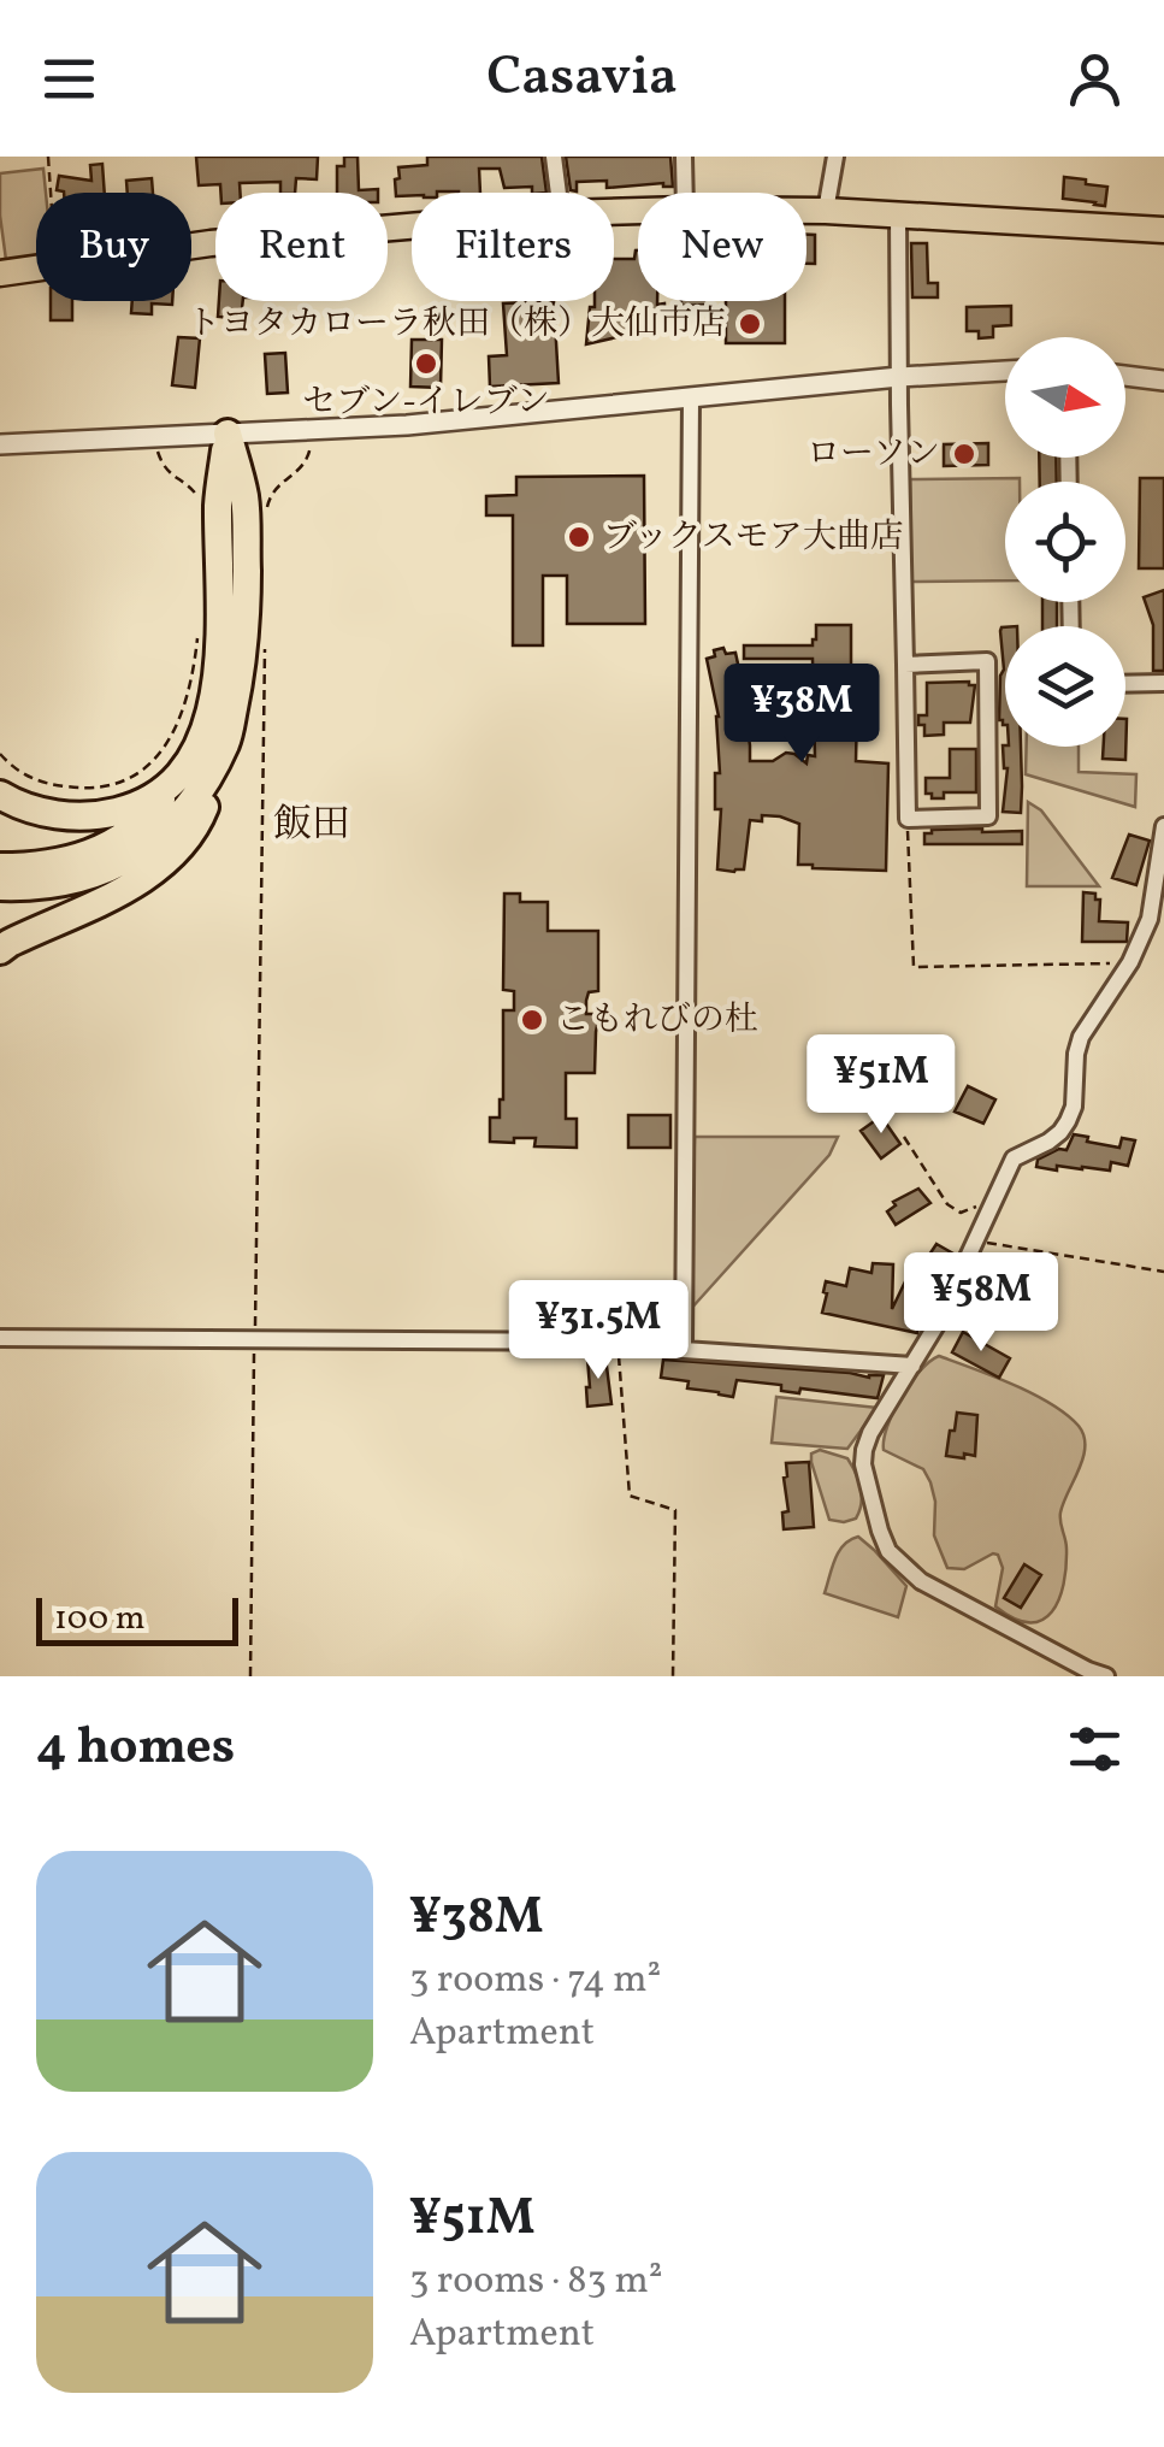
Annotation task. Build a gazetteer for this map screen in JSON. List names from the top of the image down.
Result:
{
  "districts": ["飯田"],
  "places": [
    "トヨタカローラ秋田（株）大仙市店",
    "セブン-イレブン",
    "ローソン",
    "ブックスモア大曲店",
    "こもれびの杜"
  ],
  "scale_bar": "100 m",
  "north": "right",
  "page": {
    "header": "Casavia",
    "chip": [
      "Buy",
      "Rent",
      "Filters",
      "New"
    ],
    "price": [
      "¥38M",
      "¥51M",
      "¥58M",
      "¥31.5M"
    ],
    "scale": "100 m",
    "heading": "4 homes",
    "list": [
      {
        "name": "¥38M",
        "note": "3 rooms · 74 m² · Apartment"
      },
      {
        "name": "¥51M",
        "note": "3 rooms · 83 m² · Apartment"
      }
    ]
  }
}
